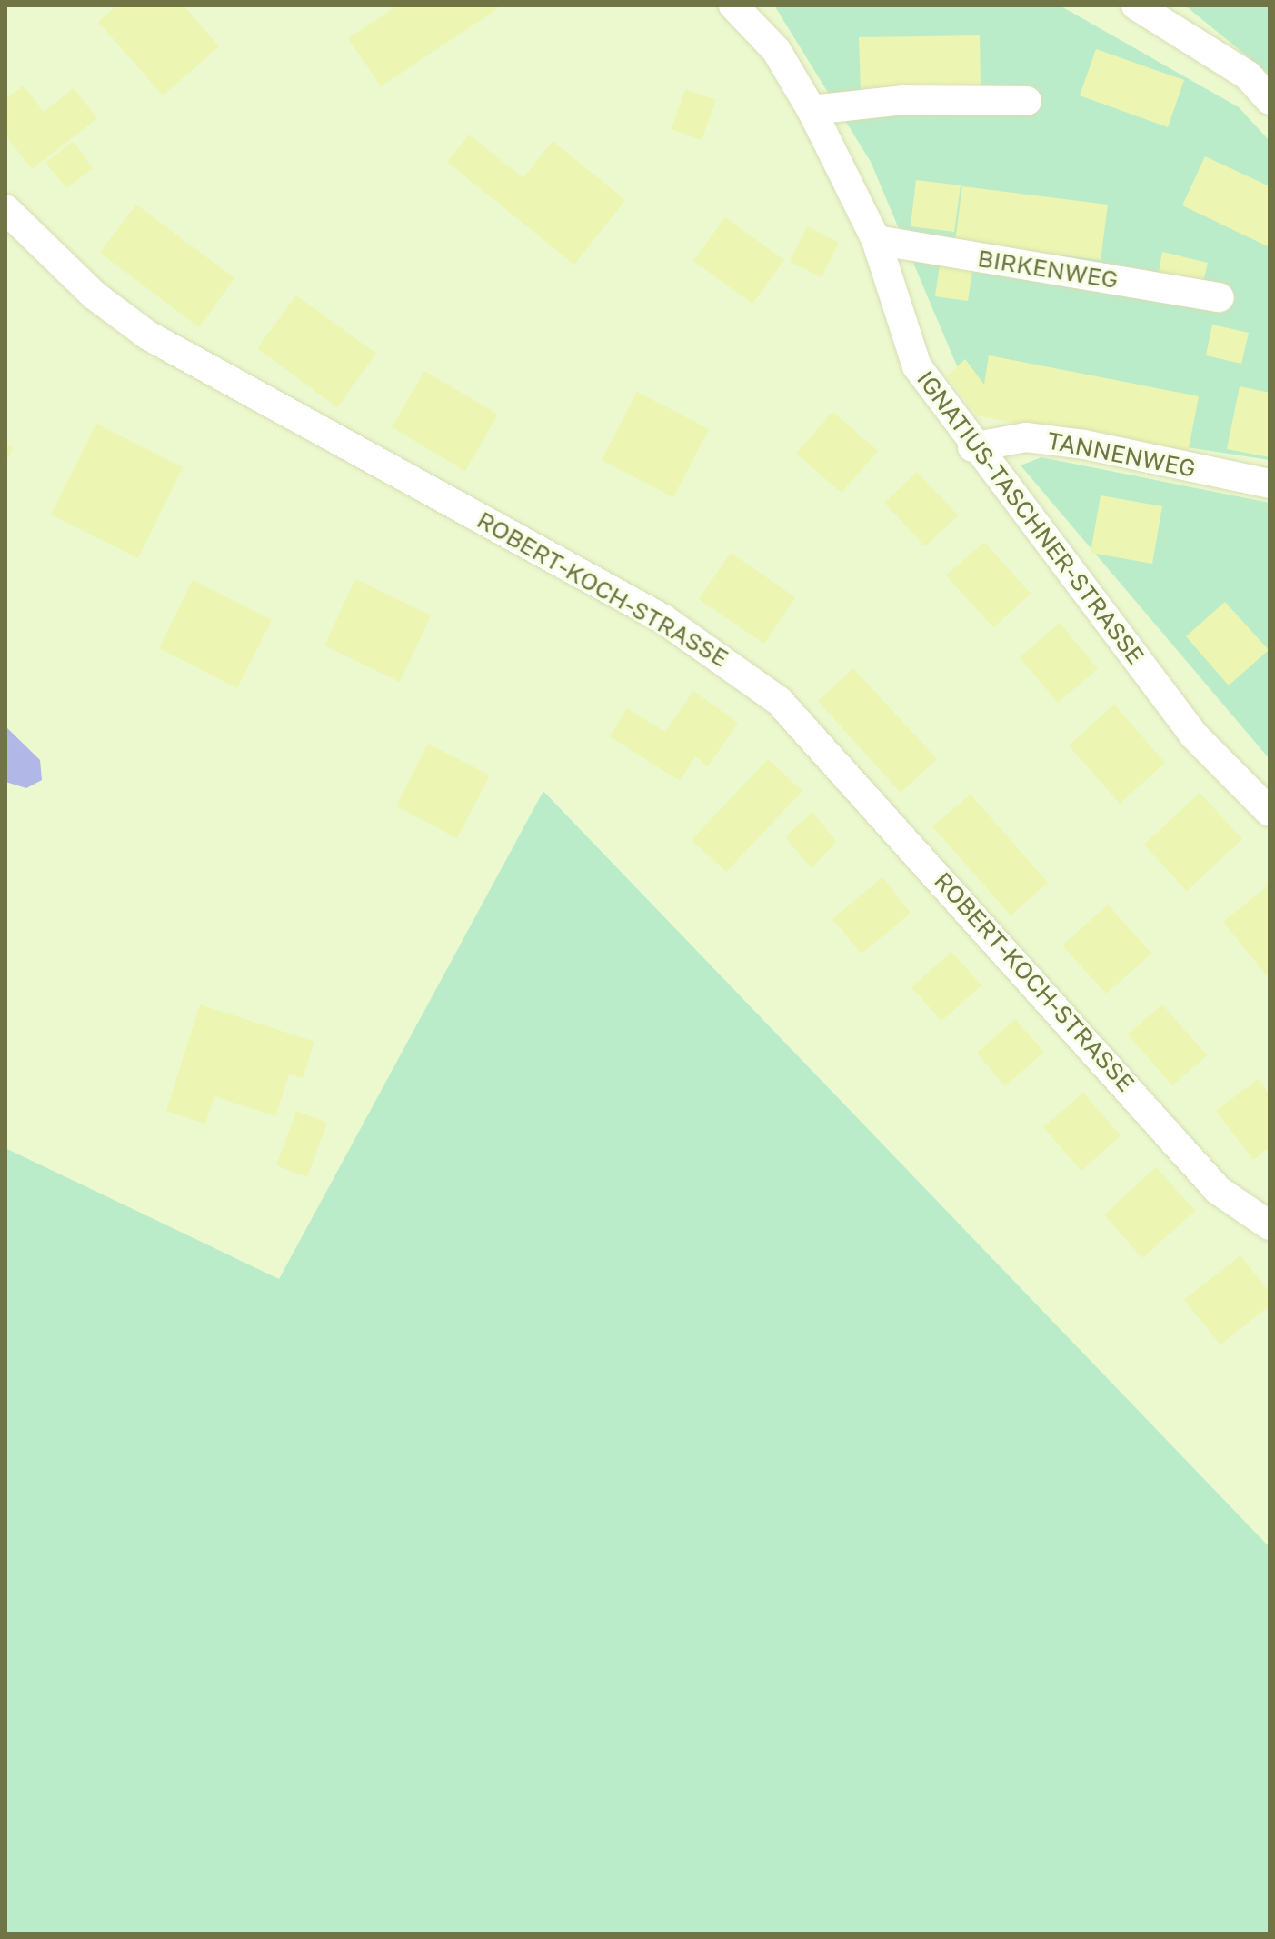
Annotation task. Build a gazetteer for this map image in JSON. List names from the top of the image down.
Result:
{
  "streets": {
    "street": [
      "BIRKENWEG",
      "TANNENWEG",
      "IGNATIUS-TASCHNER-STRASSE",
      "ROBERT-KOCH-STRASSE"
    ]
  },
  "crossings": [
    ["BIRKENWEG", "IGNATIUS-TASCHNER-STRASSE"],
    ["TANNENWEG", "IGNATIUS-TASCHNER-STRASSE"]
  ]
}
